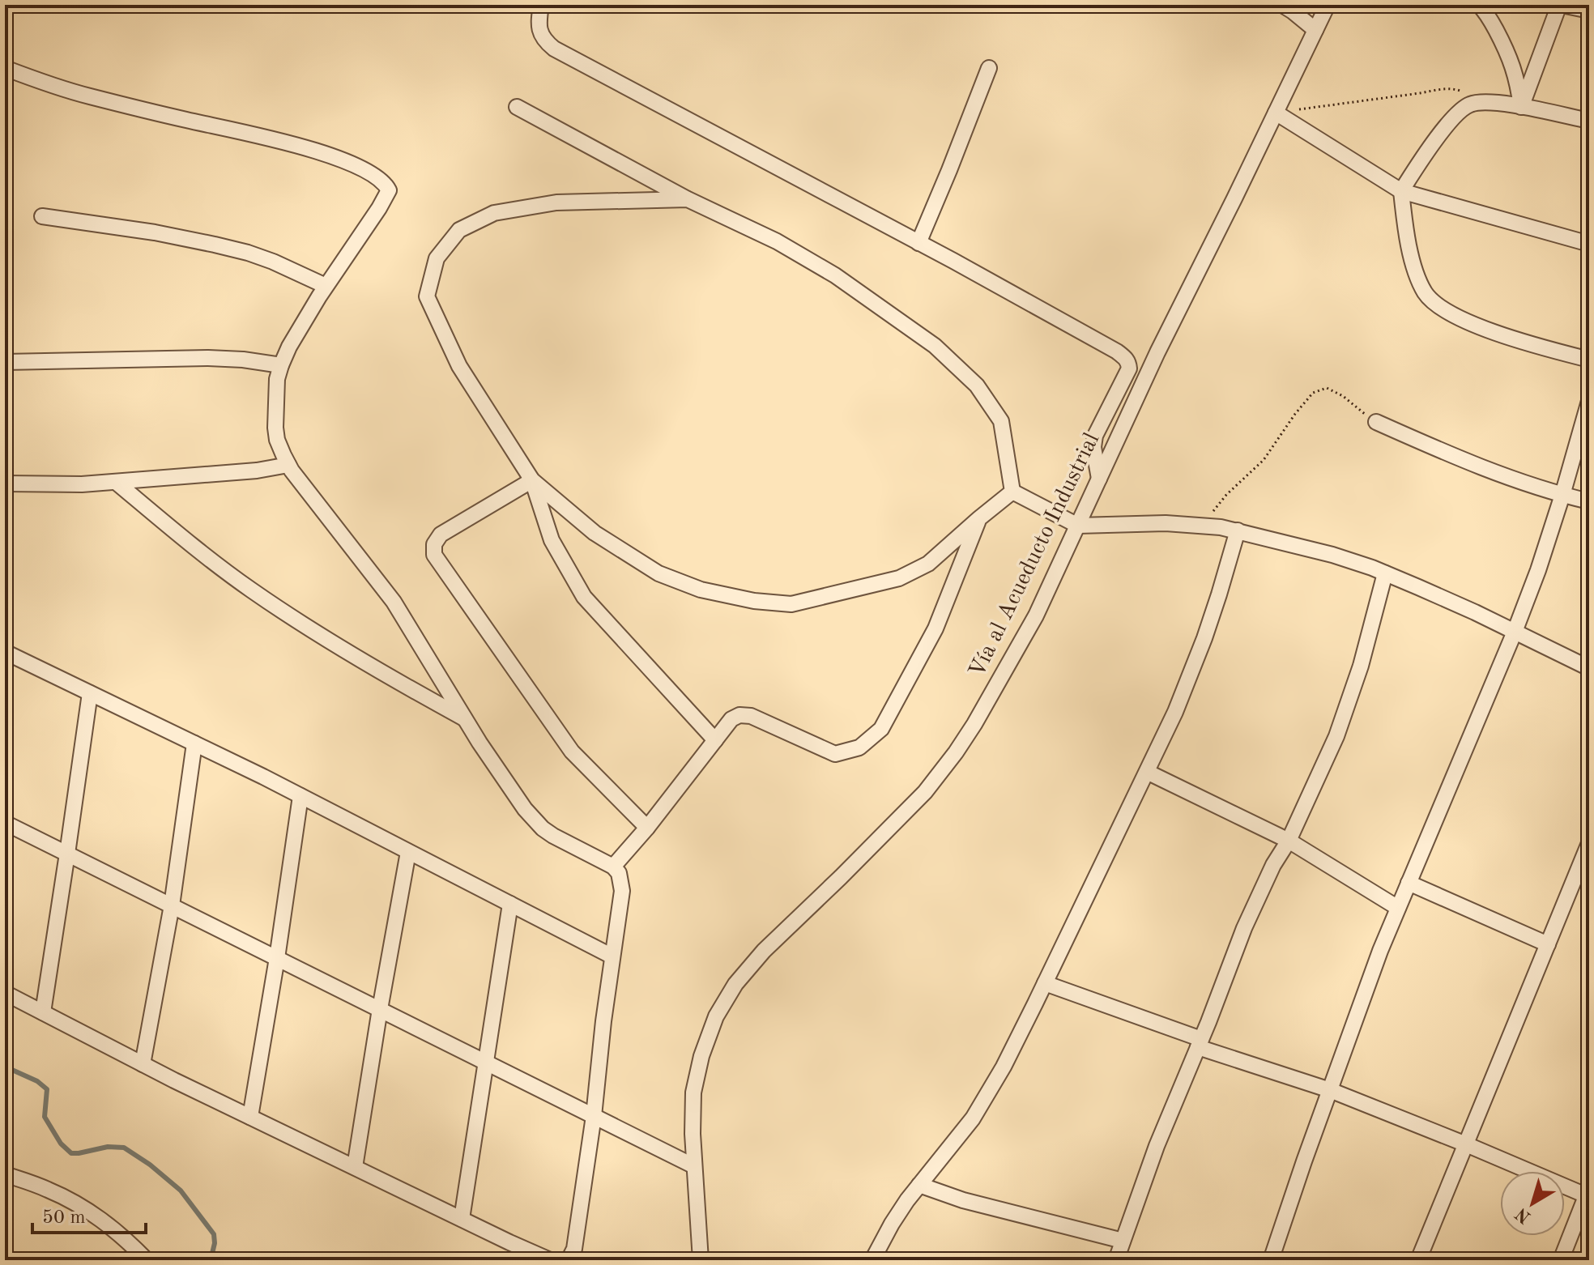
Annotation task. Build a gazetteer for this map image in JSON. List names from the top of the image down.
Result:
{
  "streets": {
    "street": ["Vía al Acueducto Industrial"]
  },
  "scale_bar": "50 m",
  "north": "bottom left"
}
